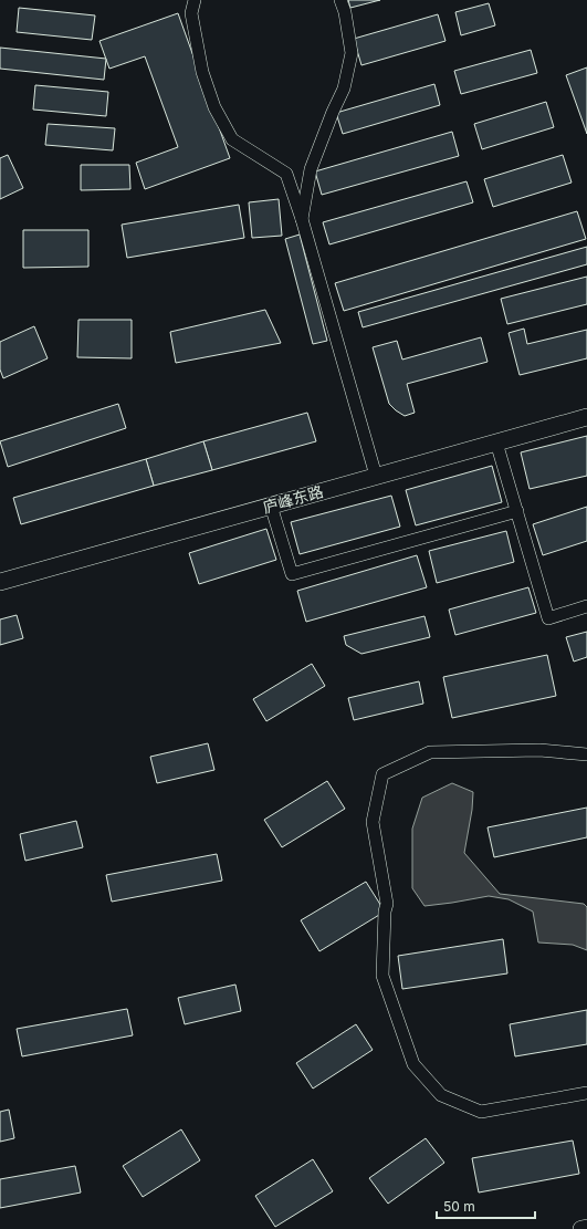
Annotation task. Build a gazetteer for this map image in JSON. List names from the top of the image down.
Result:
{
  "streets": {
    "main road": ["庐峰东路"]
  },
  "scale_bar": "50 m"
}
